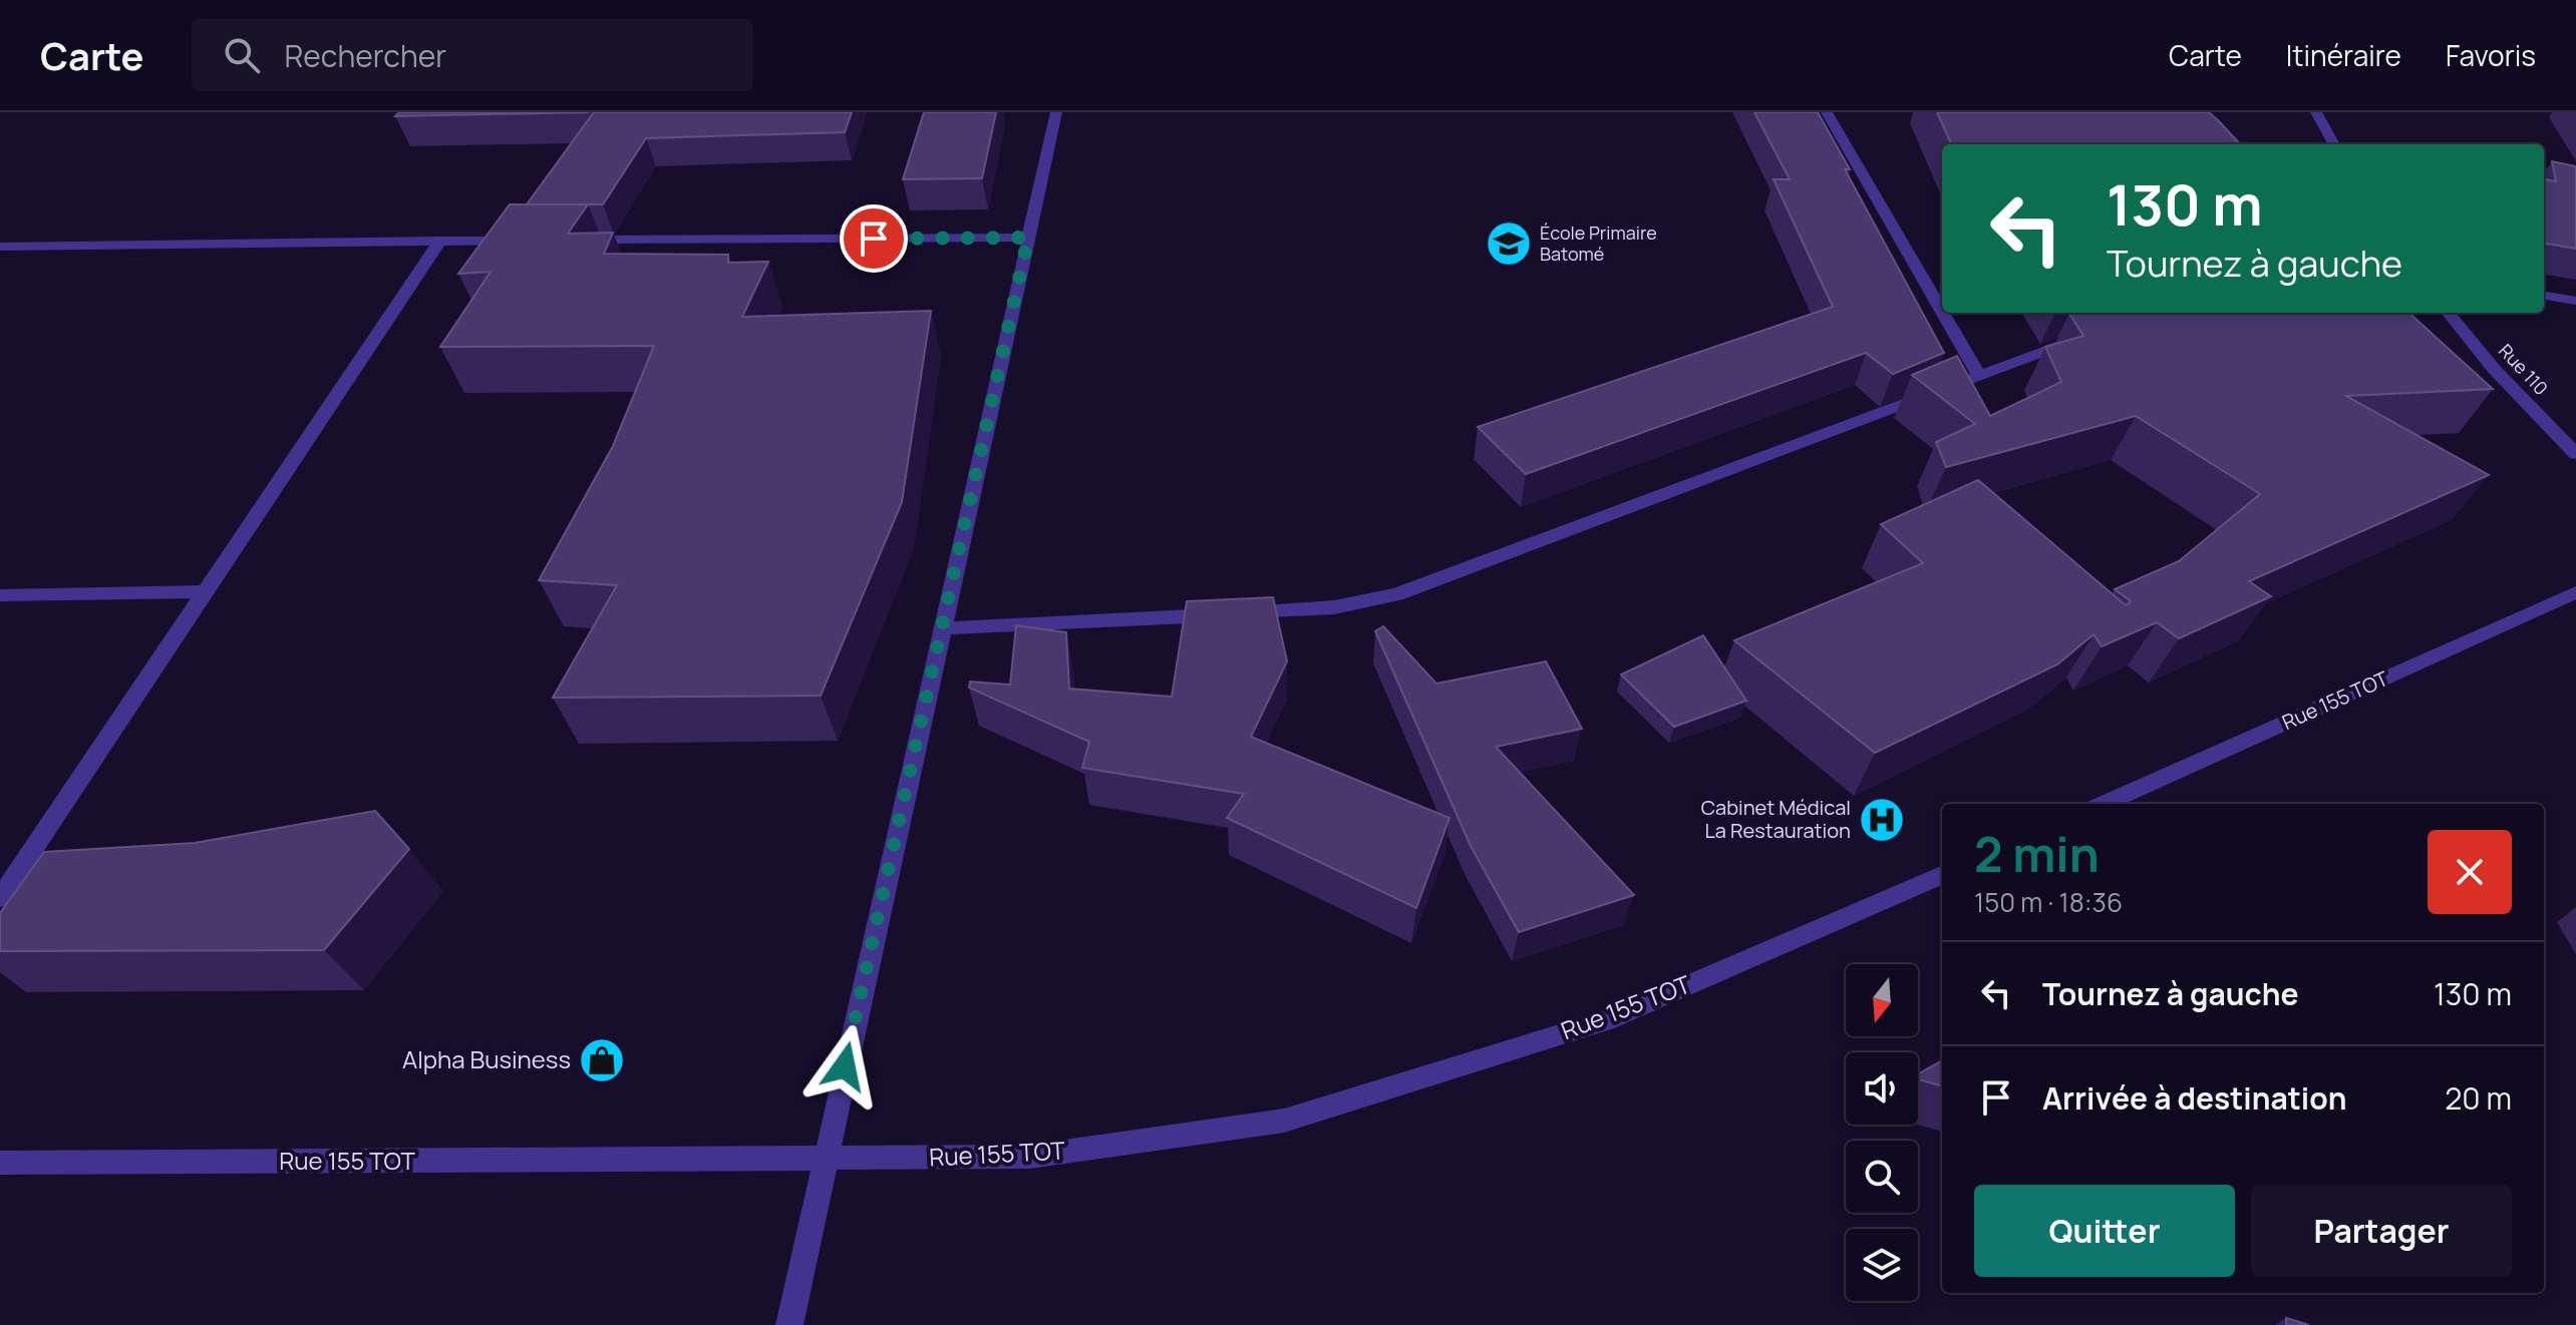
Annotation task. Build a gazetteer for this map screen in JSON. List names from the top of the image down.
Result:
{
  "streets": {
    "street": ["Rue 110", "Rue 155 TOT"]
  },
  "places": {
    "school or university": ["École Primaire Batomé"],
    "hospital": ["Cabinet Médical La Restauration"],
    "shop": ["Alpha Business"]
  },
  "north": "bottom",
  "page": {
    "header": "Carte",
    "search": "Rechercher",
    "nav": ["Carte", "Itinéraire", "Favoris"],
    "turn": ["130 m", "Tournez à gauche"],
    "heading": ["2 min", "150 m · 18:36"],
    "list": [
      {
        "name": "Tournez à gauche",
        "value": "130 m"
      },
      {
        "name": "Arrivée à destination",
        "value": "20 m"
      }
    ],
    "buttons": ["Quitter", "Partager"]
  }
}
